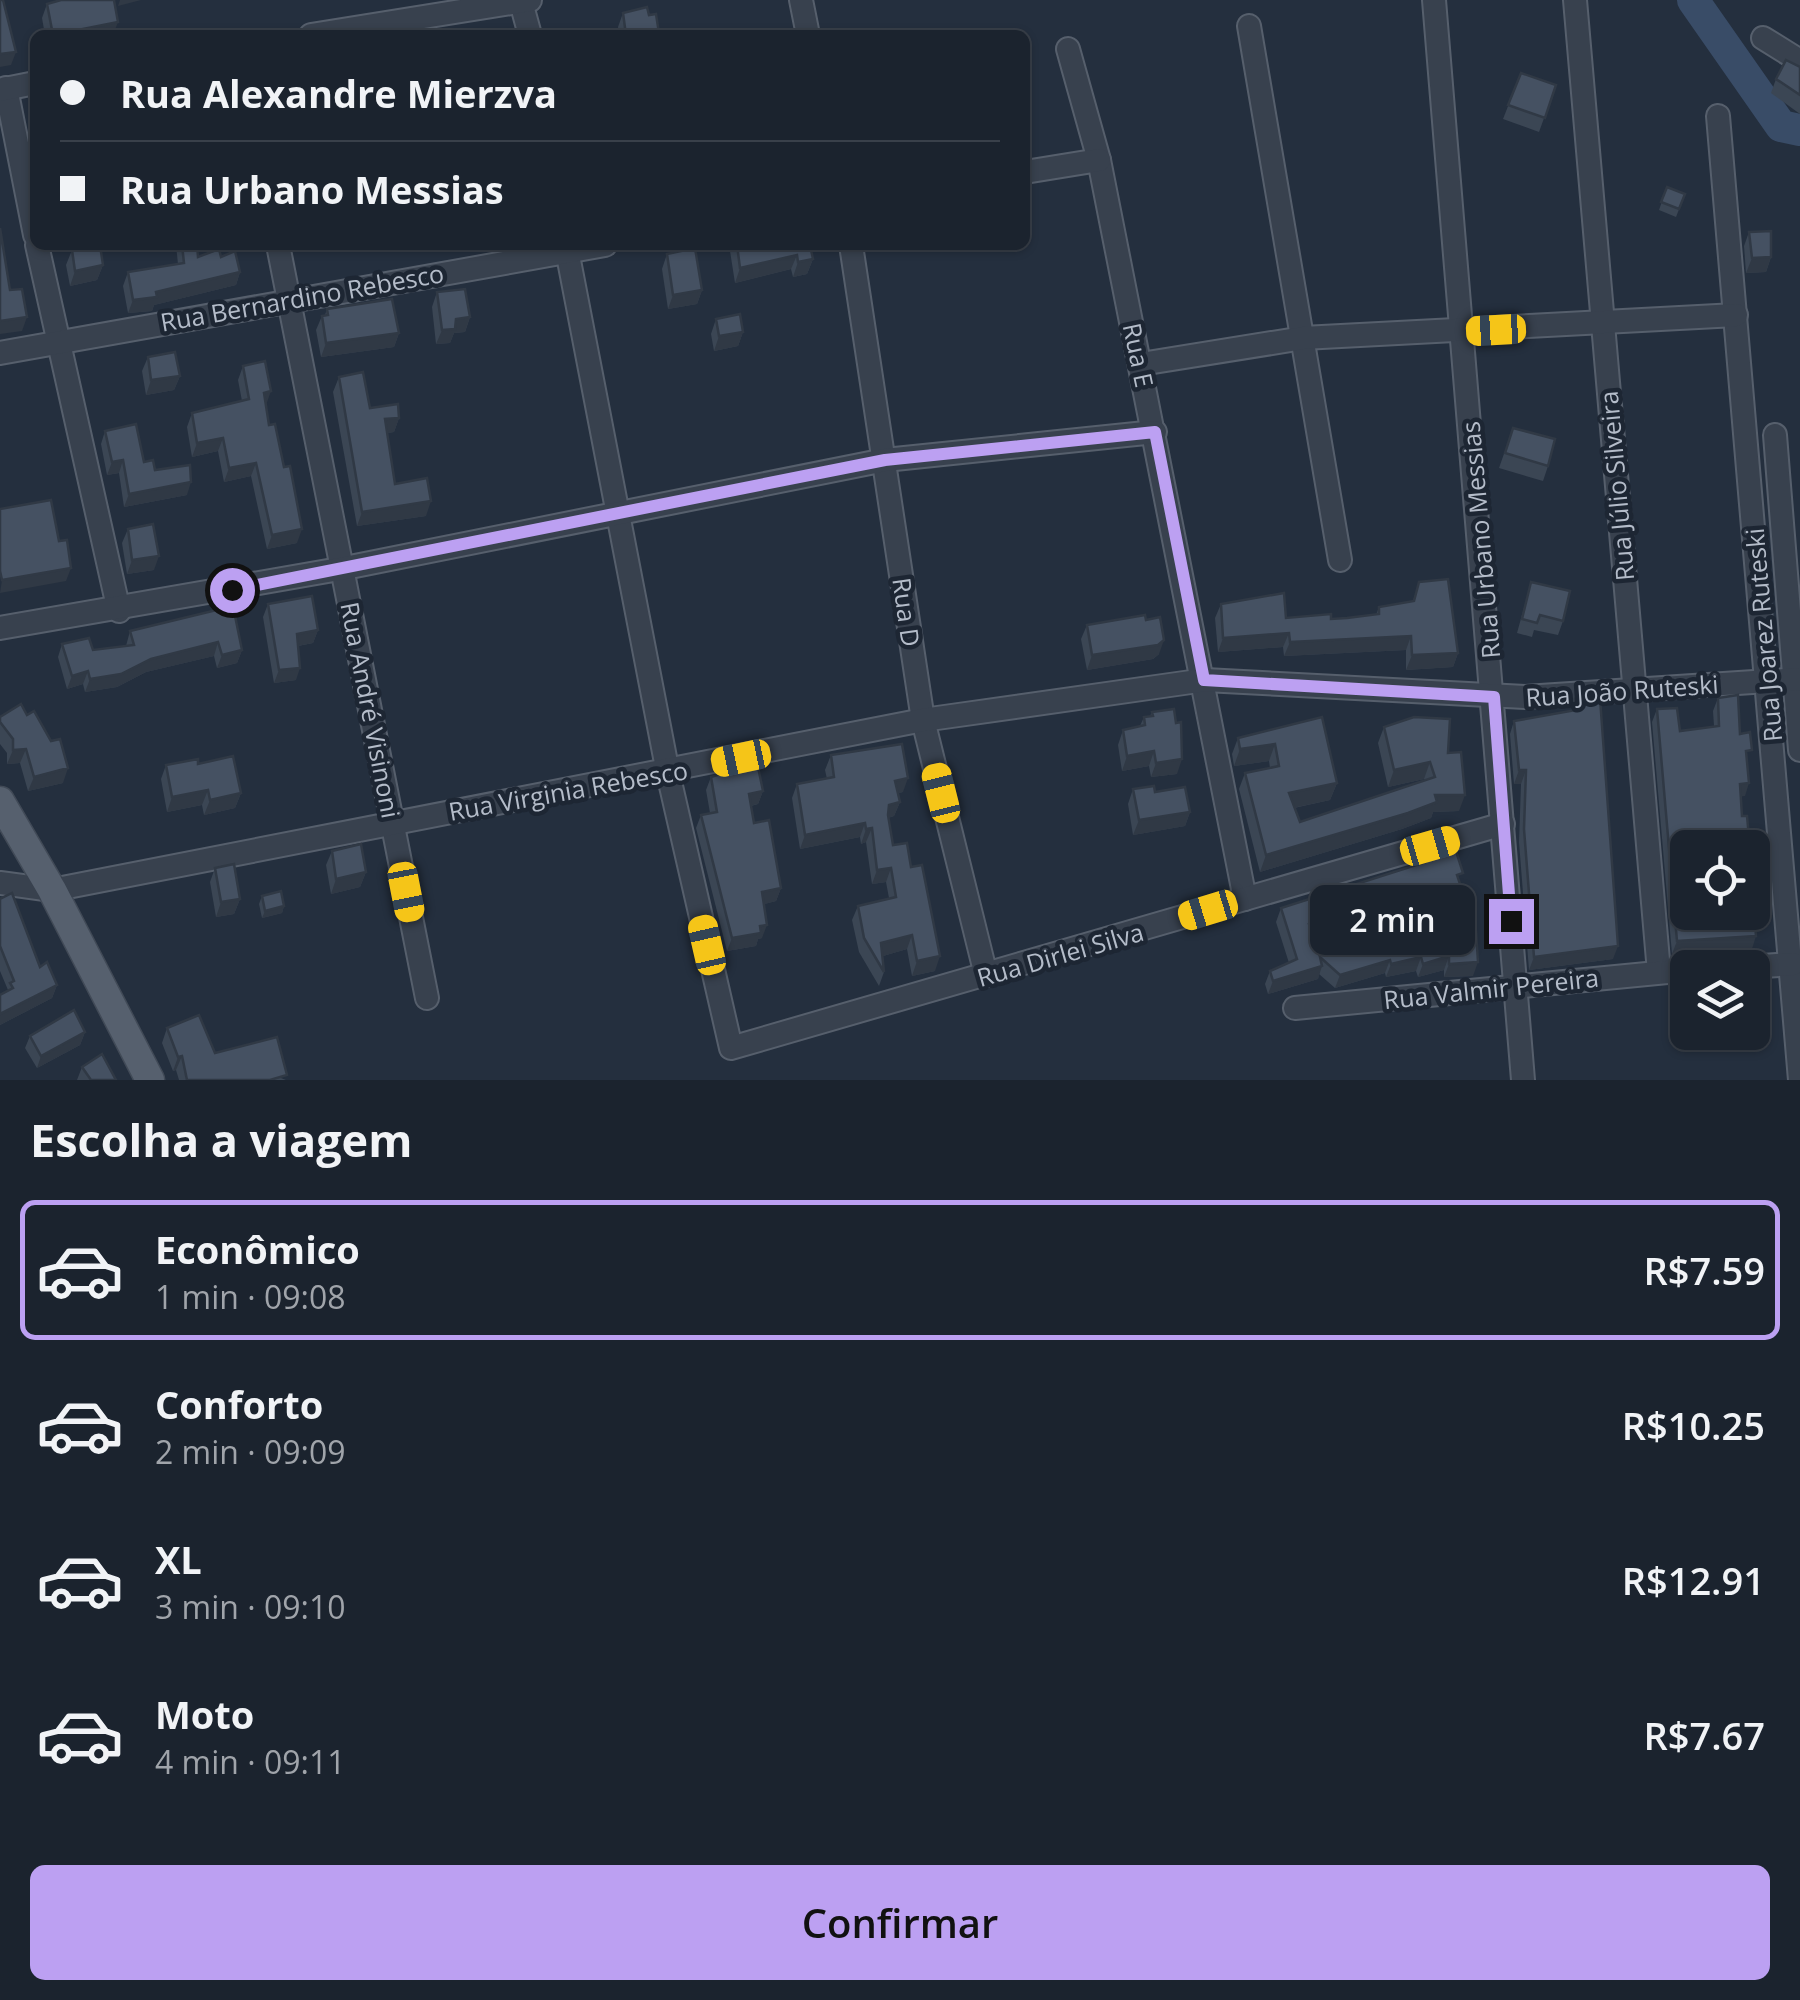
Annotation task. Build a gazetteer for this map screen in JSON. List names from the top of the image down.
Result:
{
  "streets": {
    "street": [
      "Rua Bernardino Rebesco",
      "Rua E",
      "Rua Júlio Silveira",
      "Rua Urbano Messias",
      "Rua D",
      "Rua Joarez Ruteski",
      "Rua João Ruteski",
      "Rua André Visinoni",
      "Rua Virginia Rebesco",
      "Rua Dirlei Silva",
      "Rua Valmir Pereira"
    ]
  },
  "crossings": [
    ["Rua Bernardino Rebesco", "Rua André Visinoni"],
    ["Rua E", "Rua João Ruteski"],
    ["Rua E", "Rua Virginia Rebesco"],
    ["Rua E", "Rua Dirlei Silva"],
    ["Rua Júlio Silveira", "Rua João Ruteski"],
    ["Rua Júlio Silveira", "Rua Valmir Pereira"],
    ["Rua Urbano Messias", "Rua João Ruteski"],
    ["Rua Urbano Messias", "Rua Dirlei Silva"],
    ["Rua Urbano Messias", "Rua Valmir Pereira"],
    ["Rua D", "Rua Virginia Rebesco"],
    ["Rua D", "Rua Dirlei Silva"],
    ["Rua Joarez Ruteski", "Rua João Ruteski"],
    ["Rua João Ruteski", "Rua Virginia Rebesco"],
    ["Rua André Visinoni", "Rua Virginia Rebesco"],
    ["Rua Virginia Rebesco", "Rua Dirlei Silva"]
  ],
  "page": {
    "banner": ["Rua Alexandre Mierzva", "Rua Urbano Messias"],
    "bubble": "2 min",
    "heading": "Escolha a viagem",
    "list": [
      {
        "name": "Econômico",
        "note": "1 min · 09:08",
        "value": "R$7.59"
      },
      {
        "name": "Conforto",
        "note": "2 min · 09:09",
        "value": "R$10.25"
      },
      {
        "name": "XL",
        "note": "3 min · 09:10",
        "value": "R$12.91"
      },
      {
        "name": "Moto",
        "note": "4 min · 09:11",
        "value": "R$7.67"
      }
    ],
    "buttons": "Confirmar"
  }
}
